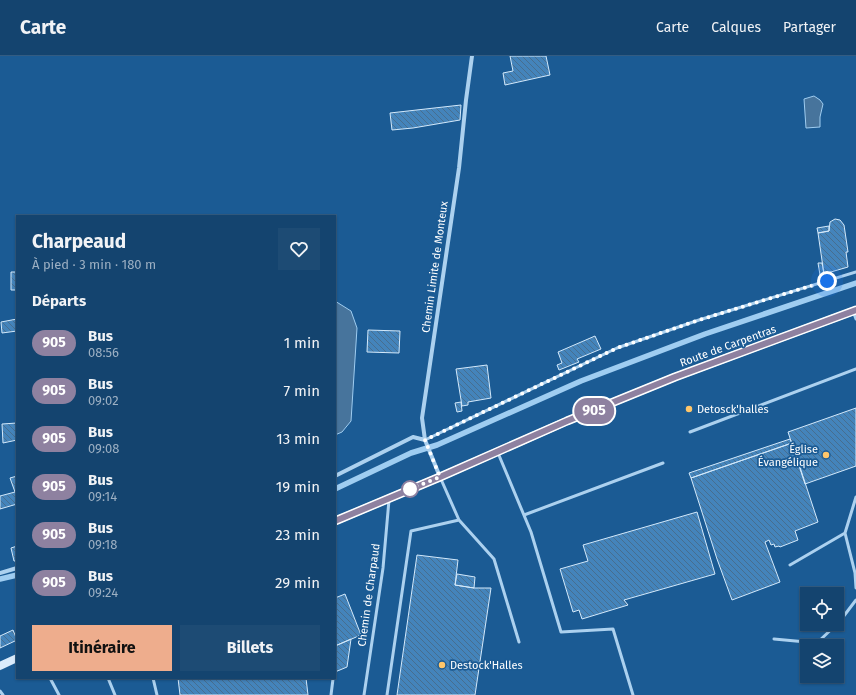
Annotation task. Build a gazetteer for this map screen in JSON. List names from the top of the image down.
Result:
{
  "streets": {
    "main road": ["Route de Carpentras"],
    "street": ["Chemin Limite de Monteux"],
    "lane": ["Chemin de Charpaud"]
  },
  "crossings": [
    ["Chemin Limite de Monteux", "Route de Carpentras"],
    ["Route de Carpentras", "Chemin de Charpaud"]
  ],
  "places": ["Detosck'halles", "Église Évangélique", "Destock'Halles"],
  "lines": ["bus line 905"],
  "page": {
    "header": "Carte",
    "nav": ["Carte", "Calques", "Partager"],
    "on_map": "905",
    "heading": [
      ["Charpeaud", "À pied · 3 min · 180 m"],
      "Départs"
    ],
    "list": [
      {
        "mark": "905",
        "name": "Bus",
        "note": "08:56",
        "value": "1 min"
      },
      {
        "mark": "905",
        "name": "Bus",
        "note": "09:02",
        "value": "7 min"
      },
      {
        "mark": "905",
        "name": "Bus",
        "note": "09:08",
        "value": "13 min"
      },
      {
        "mark": "905",
        "name": "Bus",
        "note": "09:14",
        "value": "19 min"
      },
      {
        "mark": "905",
        "name": "Bus",
        "note": "09:18",
        "value": "23 min"
      },
      {
        "mark": "905",
        "name": "Bus",
        "note": "09:24",
        "value": "29 min"
      }
    ],
    "buttons": ["Itinéraire", "Billets"]
  }
}
